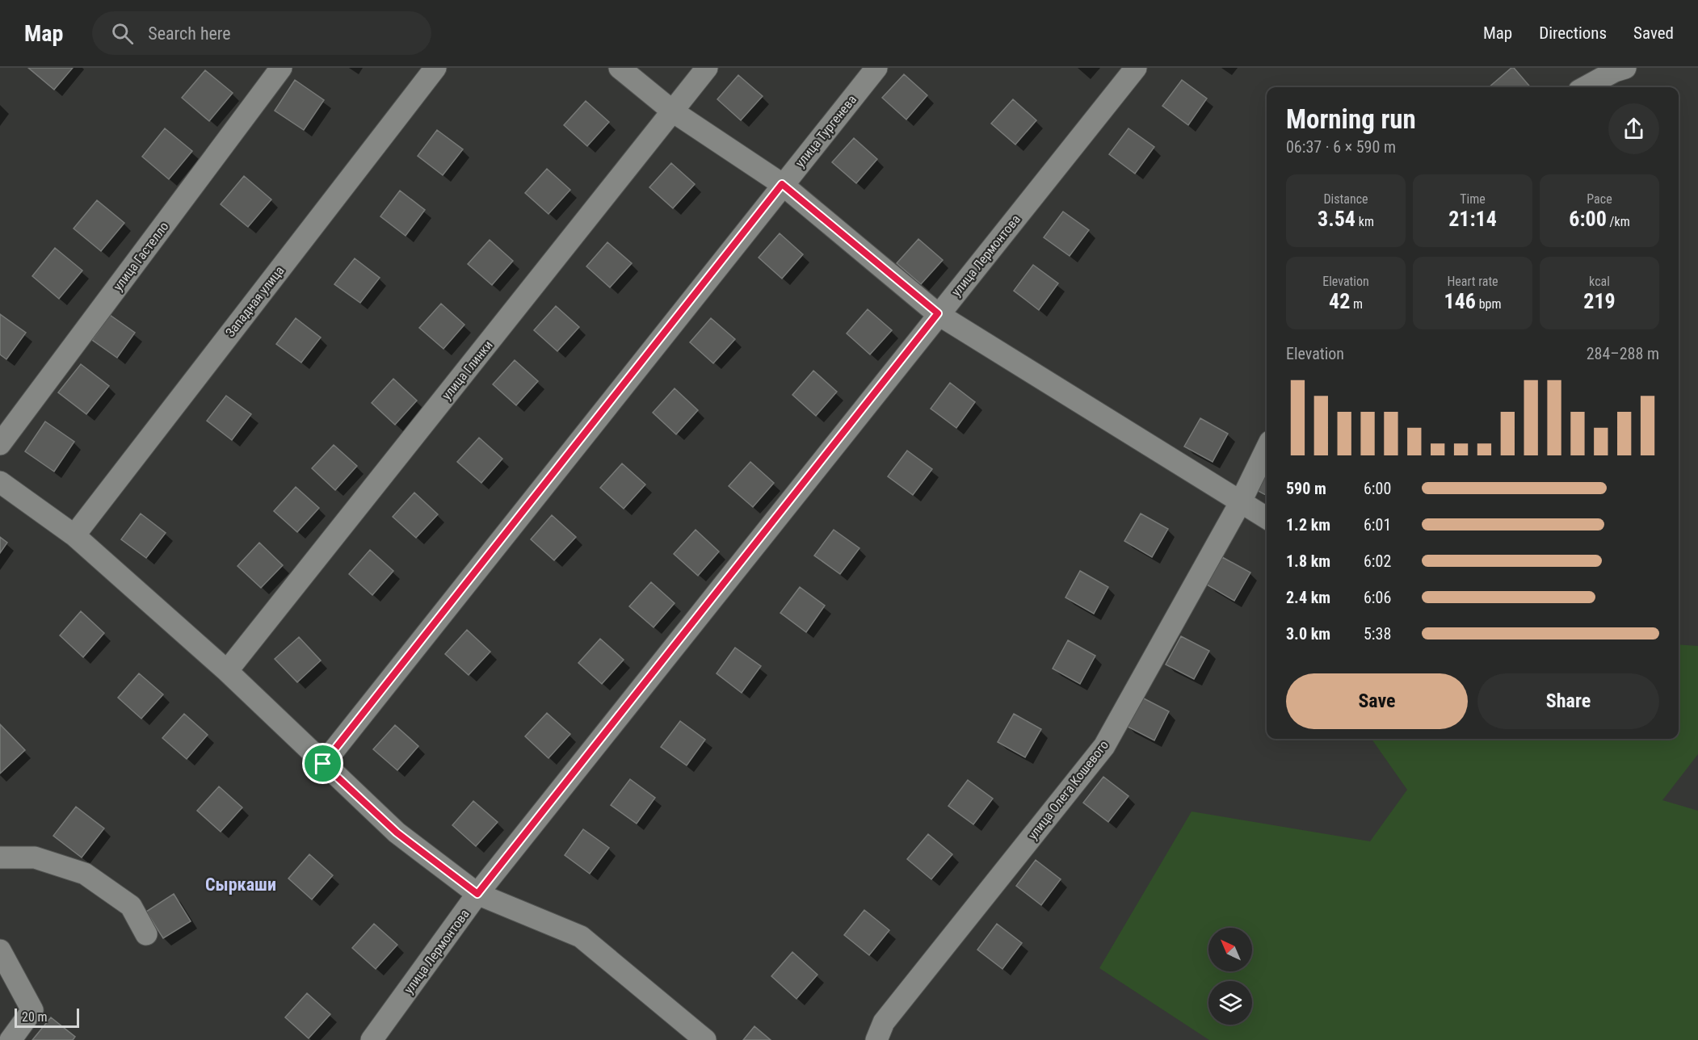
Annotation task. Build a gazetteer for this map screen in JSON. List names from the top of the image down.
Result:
{
  "streets": {
    "street": [
      "улица Тургенева",
      "улица Лермонтова",
      "улица Гастелло",
      "Западная улица",
      "улица Глинки",
      "улица Олега Кошевого"
    ]
  },
  "districts": ["Сыркаши"],
  "scale_bar": "20 m",
  "north": "top left",
  "page": {
    "header": "Map",
    "search": "Search here",
    "nav": ["Map", "Directions", "Saved"],
    "heading": ["Morning run", "06:37 · 6 × 590 m"],
    "stats": [
      ["Distance", "3.54 km"],
      ["Time", "21:14"],
      ["Pace", "6:00 /km"],
      ["Elevation", "42 m"],
      ["Heart rate", "146 bpm"],
      ["kcal", "219"]
    ],
    "chart": ["Elevation", "284–288 m"],
    "list": [
      {
        "name": "590 m",
        "note": "6:00"
      },
      {
        "name": "1.2 km",
        "note": "6:01"
      },
      {
        "name": "1.8 km",
        "note": "6:02"
      },
      {
        "name": "2.4 km",
        "note": "6:06"
      },
      {
        "name": "3.0 km",
        "note": "5:38"
      }
    ],
    "buttons": ["Save", "Share"],
    "scale": "20 m"
  }
}
